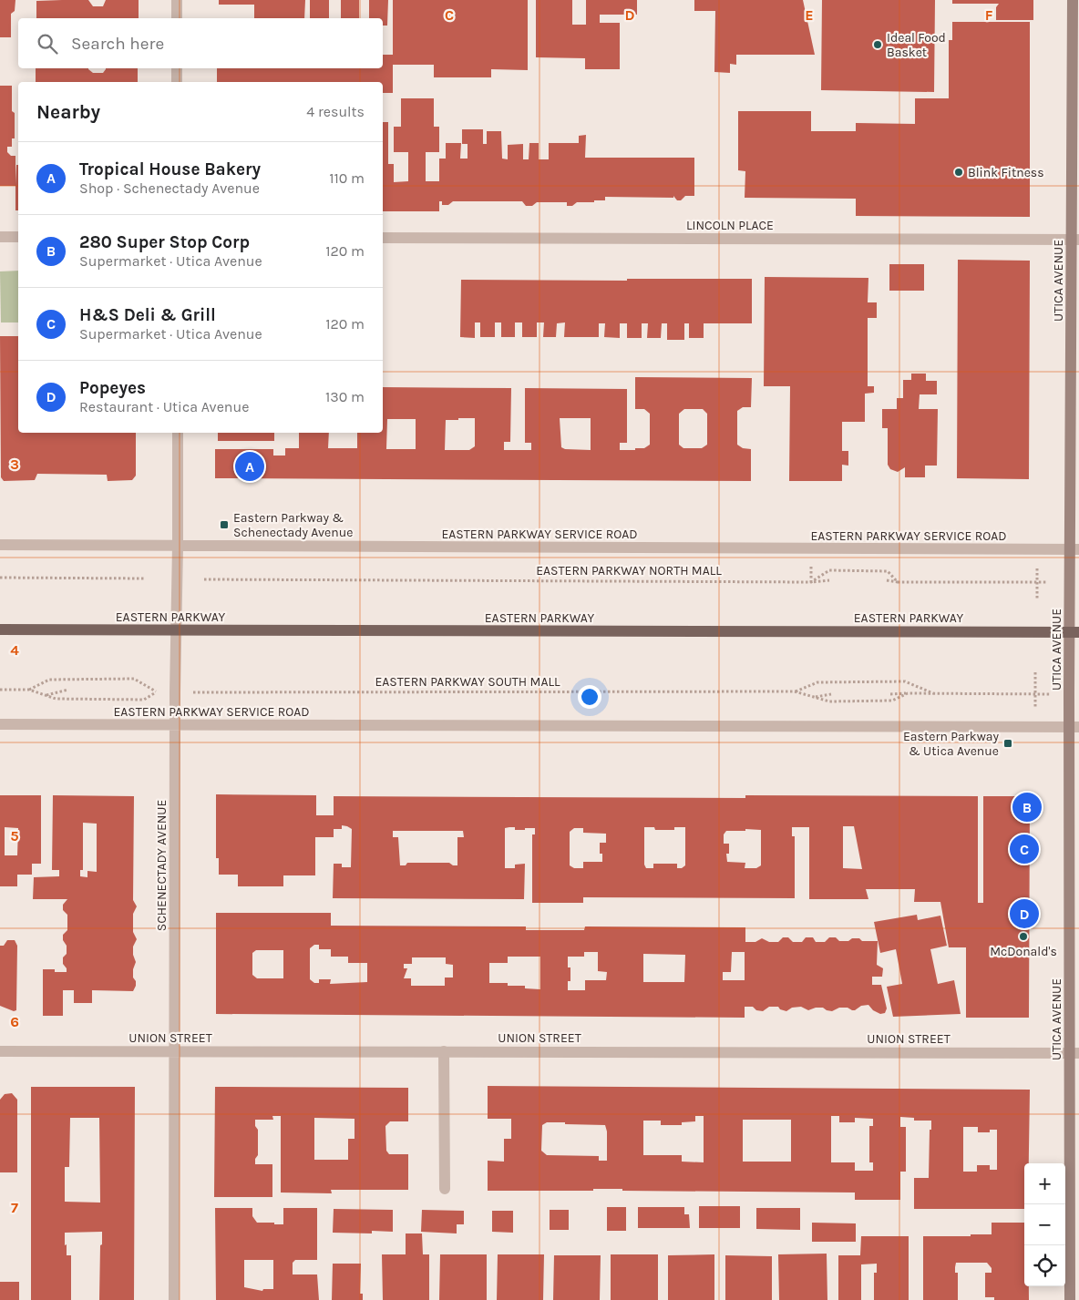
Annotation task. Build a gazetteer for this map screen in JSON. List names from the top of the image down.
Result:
{
  "streets": {
    "main road": ["UTICA AVENUE", "EASTERN PARKWAY"],
    "street": [
      "LINCOLN PLACE",
      "EASTERN PARKWAY SERVICE ROAD",
      "SCHENECTADY AVENUE",
      "UNION STREET"
    ],
    "path": ["EASTERN PARKWAY NORTH MALL", "EASTERN PARKWAY SOUTH MALL"]
  },
  "crossings": [
    ["LINCOLN PLACE", "UTICA AVENUE"],
    ["UTICA AVENUE", "EASTERN PARKWAY SERVICE ROAD"],
    ["UTICA AVENUE", "EASTERN PARKWAY"],
    ["UTICA AVENUE", "UNION STREET"],
    ["EASTERN PARKWAY SERVICE ROAD", "SCHENECTADY AVENUE"],
    ["EASTERN PARKWAY", "SCHENECTADY AVENUE"],
    ["SCHENECTADY AVENUE", "UNION STREET"]
  ],
  "places": {
    "other": ["Ideal Food Basket", "Blink Fitness", "McDonald's"],
    "transit": ["Eastern Parkway & Schenectady Avenue", "Eastern Parkway & Utica Avenue"]
  },
  "page": {
    "search": "Search here",
    "heading": ["Nearby", "4 results"],
    "list": [
      {
        "mark": "A",
        "name": "Tropical House Bakery",
        "note": "Shop · Schenectady Avenue",
        "value": "110 m"
      },
      {
        "mark": "B",
        "name": "280 Super Stop Corp",
        "note": "Supermarket · Utica Avenue",
        "value": "120 m"
      },
      {
        "mark": "C",
        "name": "H&S Deli & Grill",
        "note": "Supermarket · Utica Avenue",
        "value": "120 m"
      },
      {
        "mark": "D",
        "name": "Popeyes",
        "note": "Restaurant · Utica Avenue",
        "value": "130 m"
      }
    ],
    "pins": [
      "A",
      "B",
      "C",
      "D"
    ],
    "map_buttons": ["+", "−"]
  },
  "grid": {
    "columns": [
      "C",
      "D",
      "E",
      "F"
    ],
    "rows": [
      "3",
      "4",
      "5",
      "6",
      "7"
    ]
  }
}
